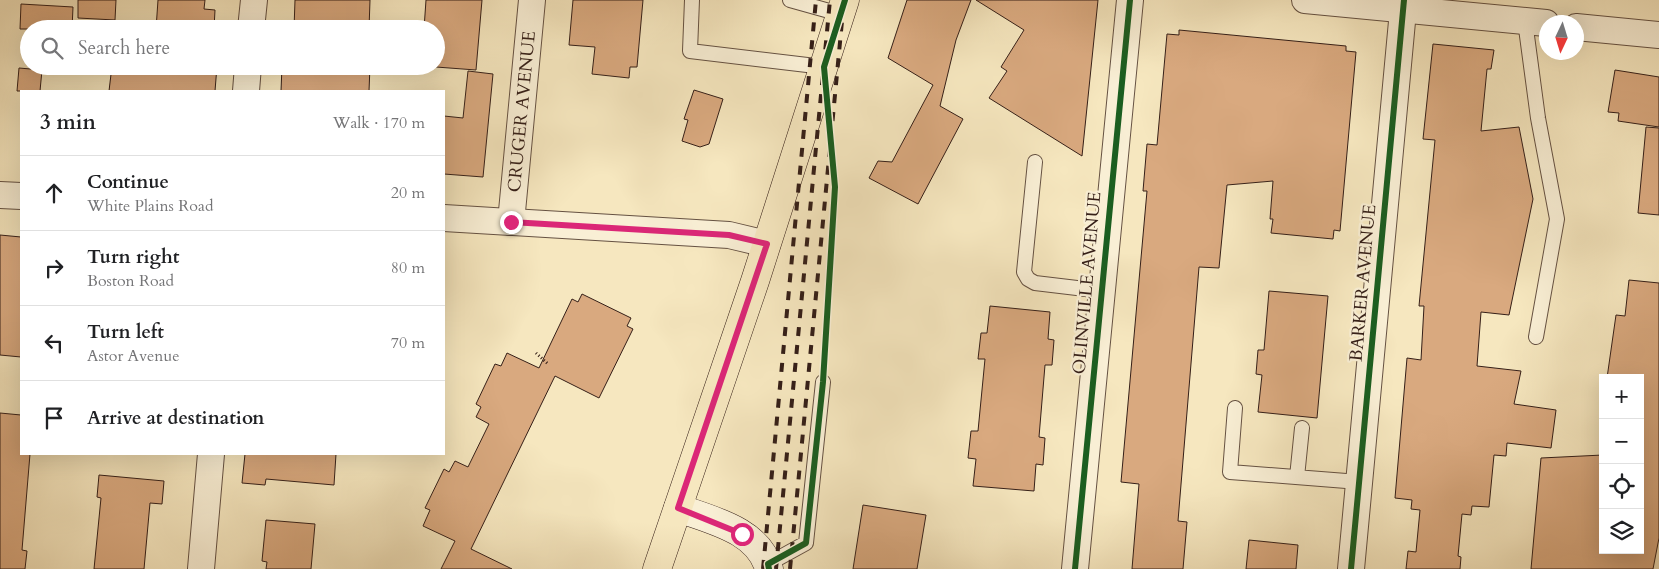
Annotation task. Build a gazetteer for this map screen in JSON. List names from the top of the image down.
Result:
{
  "streets": {
    "street": ["CRUGER AVENUE", "OLINVILLE AVENUE", "BARKER AVENUE"]
  },
  "north": "bottom",
  "page": {
    "search": "Search here",
    "heading": ["3 min", "Walk · 170 m"],
    "list": [
      ["Continue", "White Plains Road", "20 m"],
      ["Turn right", "Boston Road", "80 m"],
      ["Turn left", "Astor Avenue", "70 m"],
      "Arrive at destination"
    ],
    "map_buttons": ["+", "−"]
  }
}
